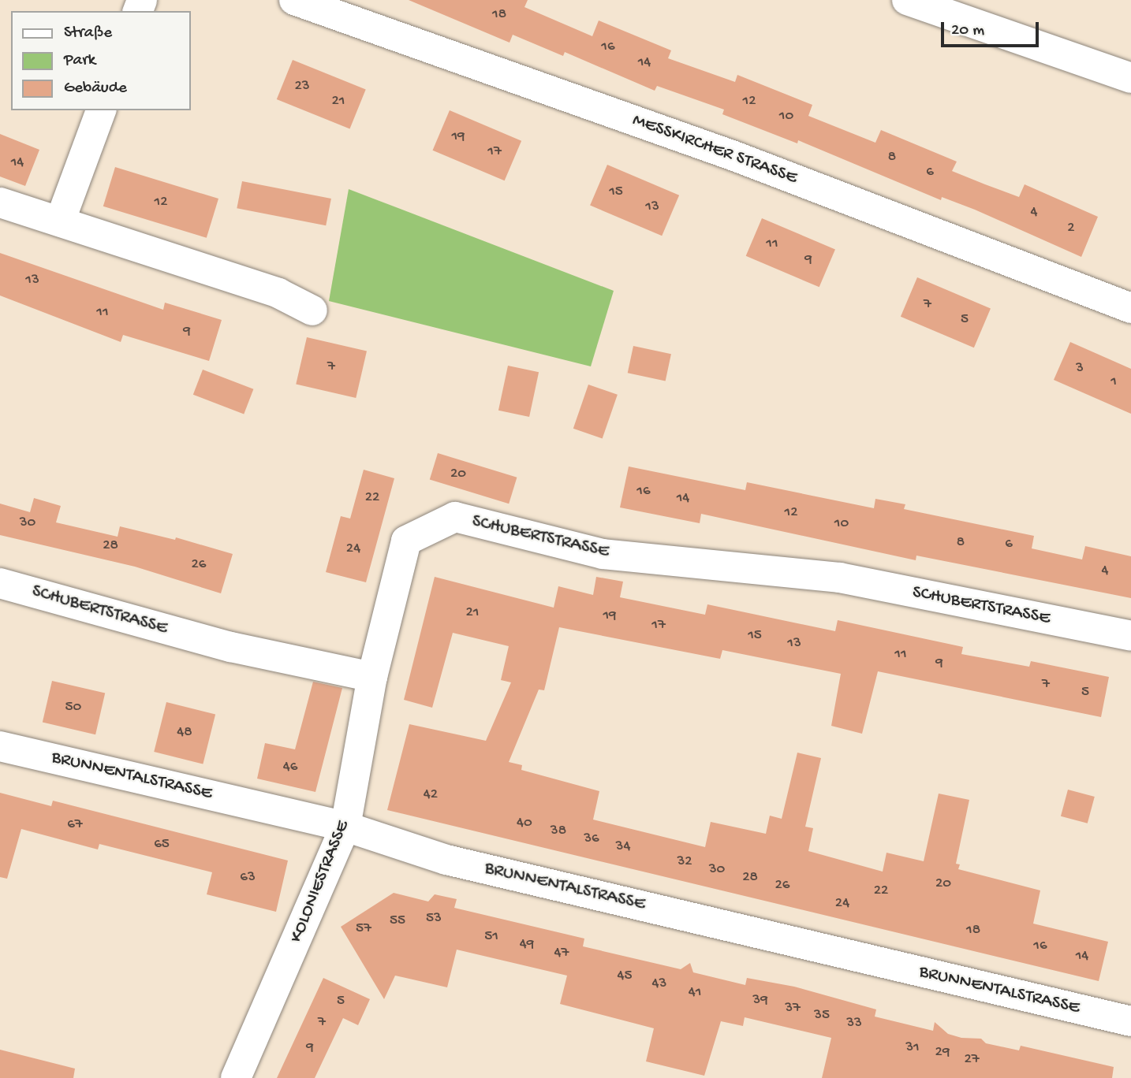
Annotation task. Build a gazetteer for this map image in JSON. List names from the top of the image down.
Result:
{
  "streets": {
    "street": [
      "MESSKIRCHER STRASSE",
      "SCHUBERTSTRASSE",
      "BRUNNENTALSTRASSE",
      "KOLONIESTRASSE"
    ]
  },
  "crossings": [
    ["SCHUBERTSTRASSE", "KOLONIESTRASSE"],
    ["BRUNNENTALSTRASSE", "KOLONIESTRASSE"]
  ],
  "house_numbers": [
    "18",
    "16",
    "14",
    "23",
    "21",
    "12",
    "10",
    "19",
    "17",
    "8",
    "14",
    "6",
    "15",
    "12",
    "13",
    "4",
    "2",
    "11",
    "9",
    "13",
    "7",
    "11",
    "5",
    "9",
    "7",
    "3",
    "1",
    "20",
    "16",
    "22",
    "14",
    "12",
    "30",
    "10",
    "8",
    "6",
    "28",
    "24",
    "26",
    "4",
    "21",
    "19",
    "17",
    "15",
    "13",
    "11",
    "9",
    "7",
    "5",
    "50",
    "48",
    "46",
    "42",
    "40",
    "67",
    "38",
    "36",
    "65",
    "34",
    "32",
    "30",
    "63",
    "28",
    "20",
    "26",
    "22",
    "24",
    "53",
    "55",
    "57",
    "18",
    "51",
    "49",
    "16",
    "47",
    "14",
    "45",
    "43",
    "41",
    "39",
    "5",
    "37",
    "35",
    "7",
    "33",
    "9",
    "31",
    "29",
    "27"
  ],
  "legend": ["Straße", "Park", "Gebäude"],
  "scale_bar": "20 m"
}
